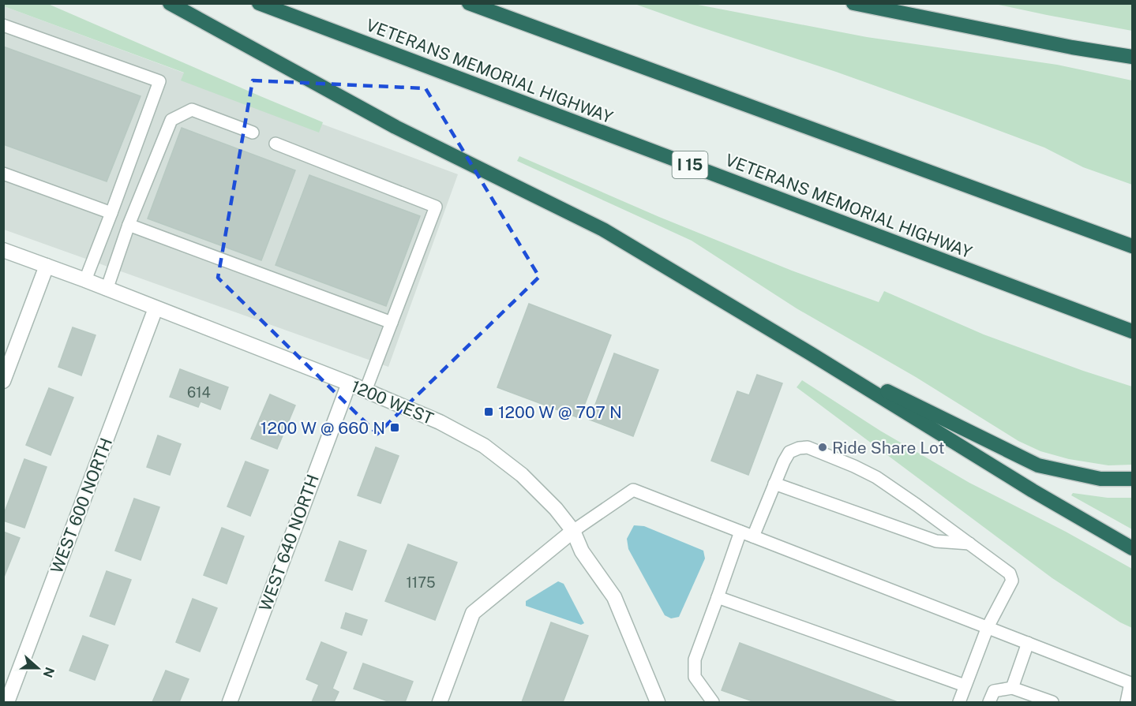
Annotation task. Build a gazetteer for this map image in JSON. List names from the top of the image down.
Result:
{
  "streets": {
    "highway": ["VETERANS MEMORIAL HIGHWAY", "I 15"],
    "street": ["1200 WEST", "WEST 600 NORTH", "WEST 640 NORTH"]
  },
  "crossings": [
    ["1200 WEST", "WEST 600 NORTH"],
    ["1200 WEST", "WEST 640 NORTH"]
  ],
  "places": {
    "transit": ["1200 W @ 707 N", "1200 W @ 660 N"],
    "other": ["Ride Share Lot"]
  },
  "house_numbers": ["614", "1175"],
  "north": "right"
}
